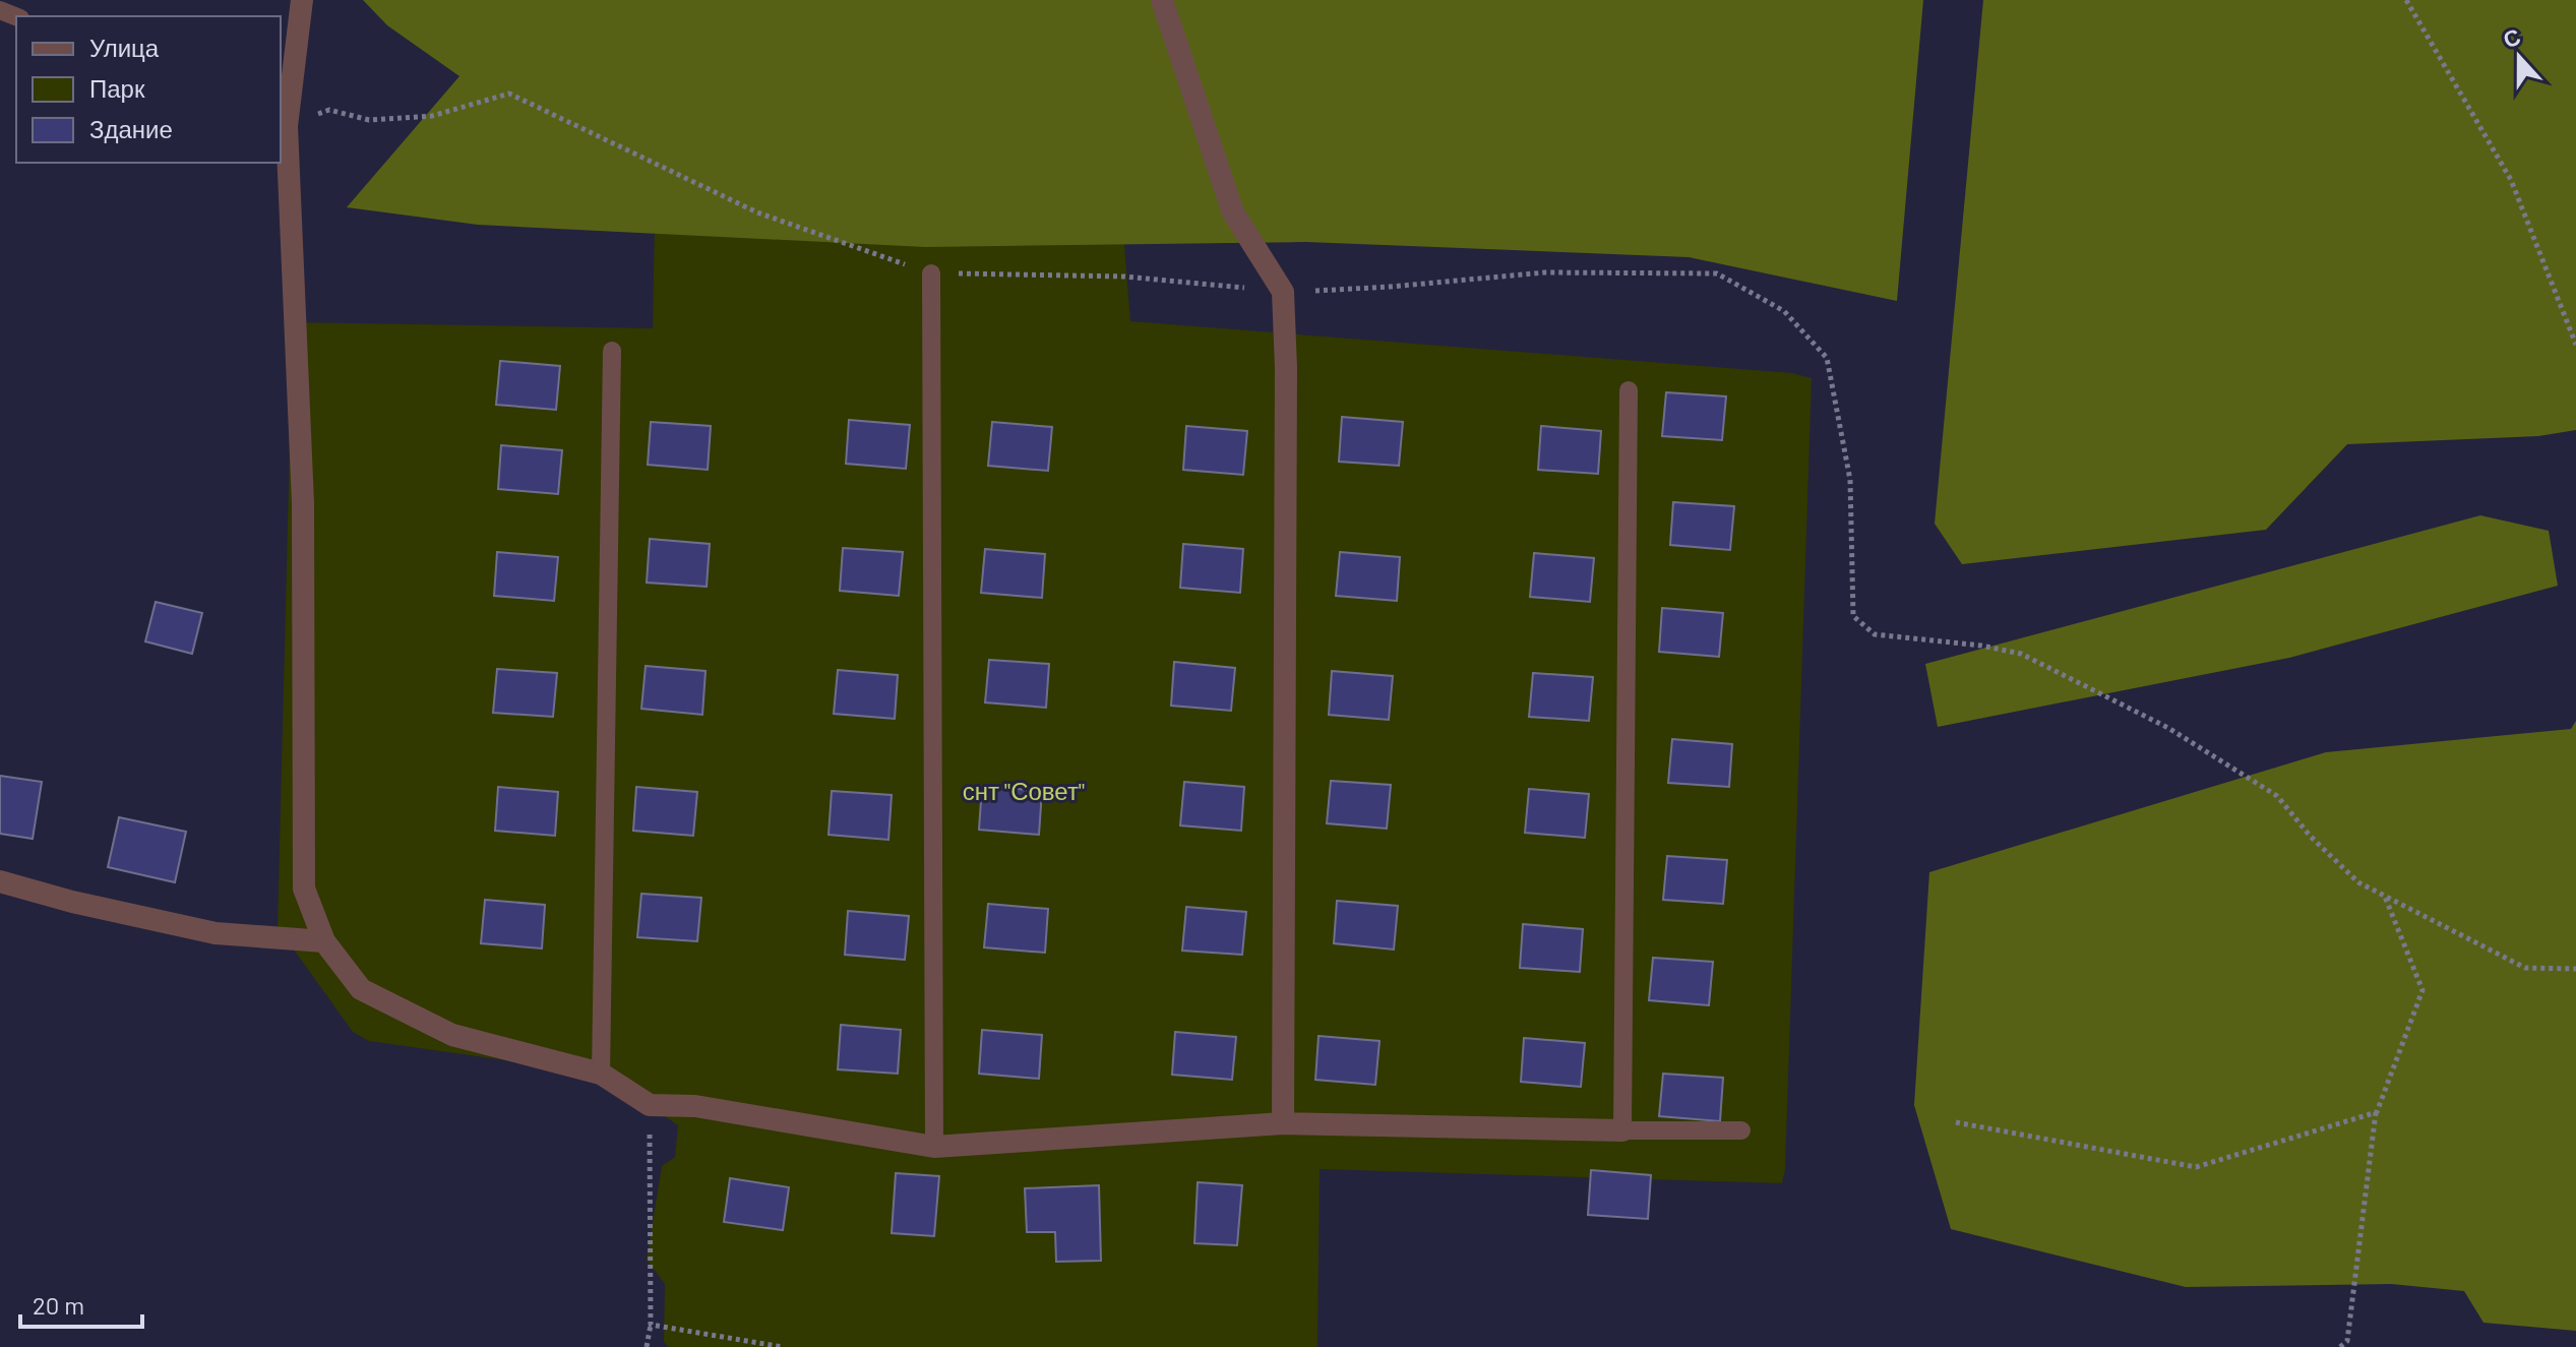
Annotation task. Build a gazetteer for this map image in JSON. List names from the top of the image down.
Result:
{
  "parks": ["снт \"Совет\""],
  "legend": ["Улица", "Парк", "Здание"],
  "scale_bar": "20 m",
  "north": "top"
}
